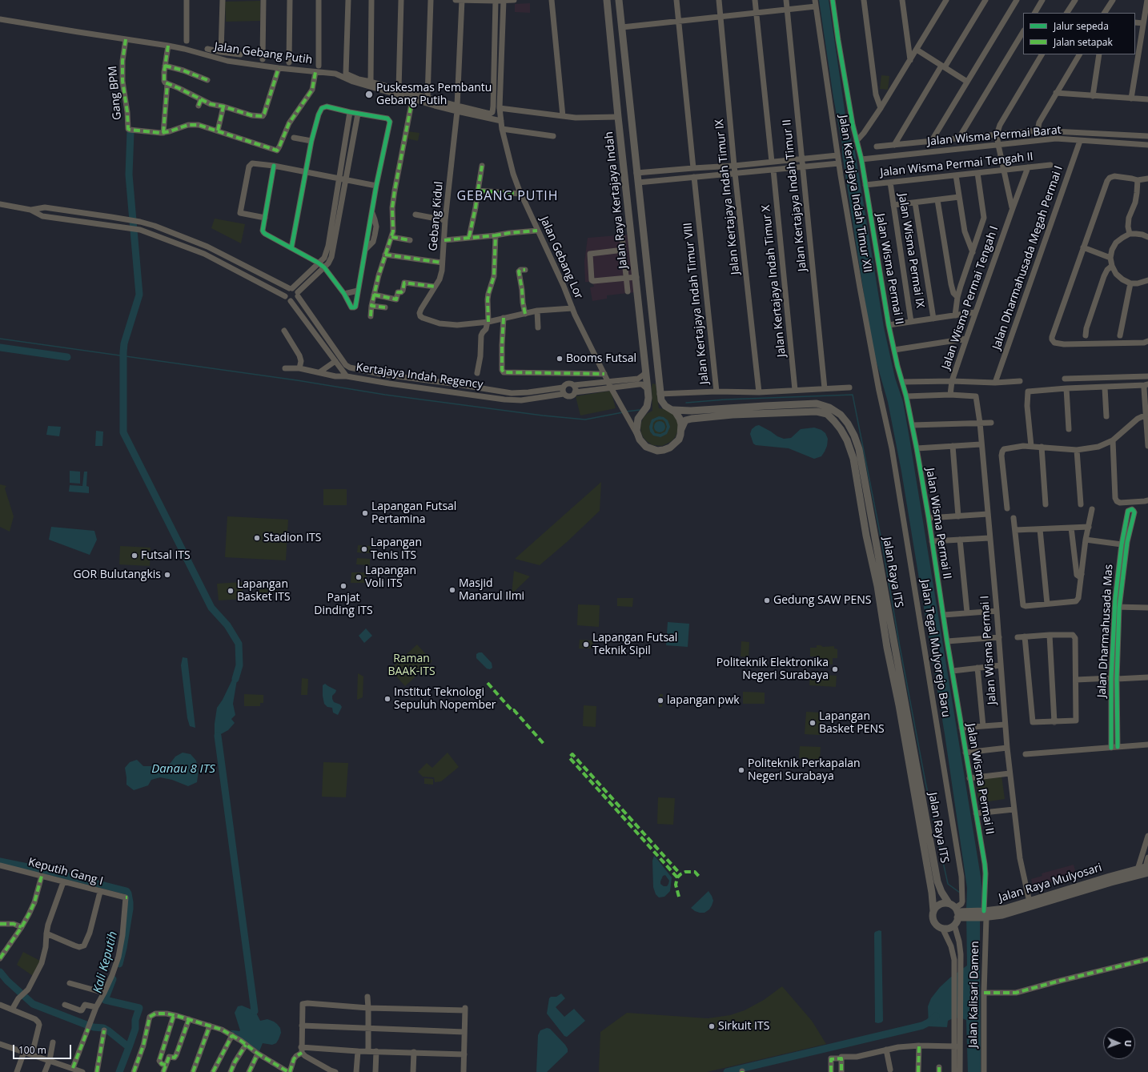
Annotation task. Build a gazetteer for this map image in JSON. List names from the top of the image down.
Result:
{
  "streets": {
    "main road": ["Jalan Raya Kertajaya Indah", "Jalan Raya ITS", "Jalan Raya Mulyosari"],
    "street": [
      "Jalan Gebang Putih",
      "Gang BPM",
      "Jalan Wisma Permai Barat",
      "Jalan Wisma Permai Tengah II",
      "Jalan Kertajaya Indah Timur XII",
      "Jalan Kertajaya Indah Timur II",
      "Jalan Kertajaya Indah Timur IX",
      "Gebang Kidul",
      "Jalan Wisma Permai IX",
      "Jalan Gebang Lor",
      "Jalan Dharmahusada Megah Permai I",
      "Jalan Wisma Permai II",
      "Jalan Kertajaya Indah Timur X",
      "Jalan Wisma Permai Tengah I",
      "Jalan Kertajaya Indah Timur VIII",
      "Kertajaya Indah Regency",
      "Jalan Dharmahusada Mas",
      "Jalan Tegal Mulyorejo Baru",
      "Jalan Wisma Permai I",
      "Keputih Gang I",
      "Jalan Kalisari Damen"
    ]
  },
  "crossings": [
    ["Jalan Gebang Putih", "Gang BPM"],
    ["Jalan Gebang Putih", "Gebang Kidul"],
    ["Jalan Gebang Putih", "Jalan Gebang Lor"],
    ["Jalan Wisma Permai Barat", "Jalan Dharmahusada Megah Permai I"],
    ["Jalan Wisma Permai Barat", "Jalan Wisma Permai II"],
    ["Jalan Wisma Permai Tengah II", "Jalan Wisma Permai IX"],
    ["Jalan Wisma Permai Tengah II", "Jalan Wisma Permai II"],
    ["Jalan Wisma Permai Tengah II", "Jalan Wisma Permai Tengah I"],
    ["Jalan Kertajaya Indah Timur XII", "Jalan Tegal Mulyorejo Baru"],
    ["Jalan Kertajaya Indah Timur II", "Jalan Kertajaya Indah Timur VIII"],
    ["Jalan Kertajaya Indah Timur IX", "Jalan Kertajaya Indah Timur VIII"],
    ["Jalan Wisma Permai II", "Jalan Raya Mulyosari"],
    ["Jalan Wisma Permai II", "Jalan Kalisari Damen"],
    ["Jalan Kertajaya Indah Timur X", "Jalan Kertajaya Indah Timur VIII"],
    ["Jalan Wisma Permai Tengah I", "Jalan Wisma Permai I"],
    ["Jalan Raya ITS", "Jalan Tegal Mulyorejo Baru"],
    ["Jalan Raya ITS", "Jalan Raya Mulyosari"],
    ["Jalan Tegal Mulyorejo Baru", "Jalan Raya Mulyosari"],
    ["Jalan Wisma Permai I", "Jalan Raya Mulyosari"],
    ["Jalan Raya Mulyosari", "Jalan Kalisari Damen"]
  ],
  "districts": ["GEBANG PUTIH"],
  "water": ["Danau 8 ITS", "Kali Keputih"],
  "parks": ["Raman BAAK-ITS"],
  "places": [
    "Puskesmas Pembantu Gebang Putih",
    "Booms Futsal",
    "Lapangan Futsal Pertamina",
    "Stadion ITS",
    "Lapangan Tenis ITS",
    "Futsal ITS",
    "GOR Bulutangkis",
    "Lapangan Voli ITS",
    "Panjat Dinding ITS",
    "Masjid Manarul Ilmi",
    "Lapangan Basket ITS",
    "Gedung SAW PENS",
    "Lapangan Futsal Teknik Sipil",
    "Politeknik Elektronika Negeri Surabaya",
    "Institut Teknologi Sepuluh Nopember",
    "lapangan pwk",
    "Lapangan Basket PENS",
    "Politeknik Perkapalan Negeri Surabaya",
    "Sirkuit ITS"
  ],
  "legend": ["Jalur sepeda", "Jalan setapak"],
  "scale_bar": "100 m",
  "north": "right"
}
